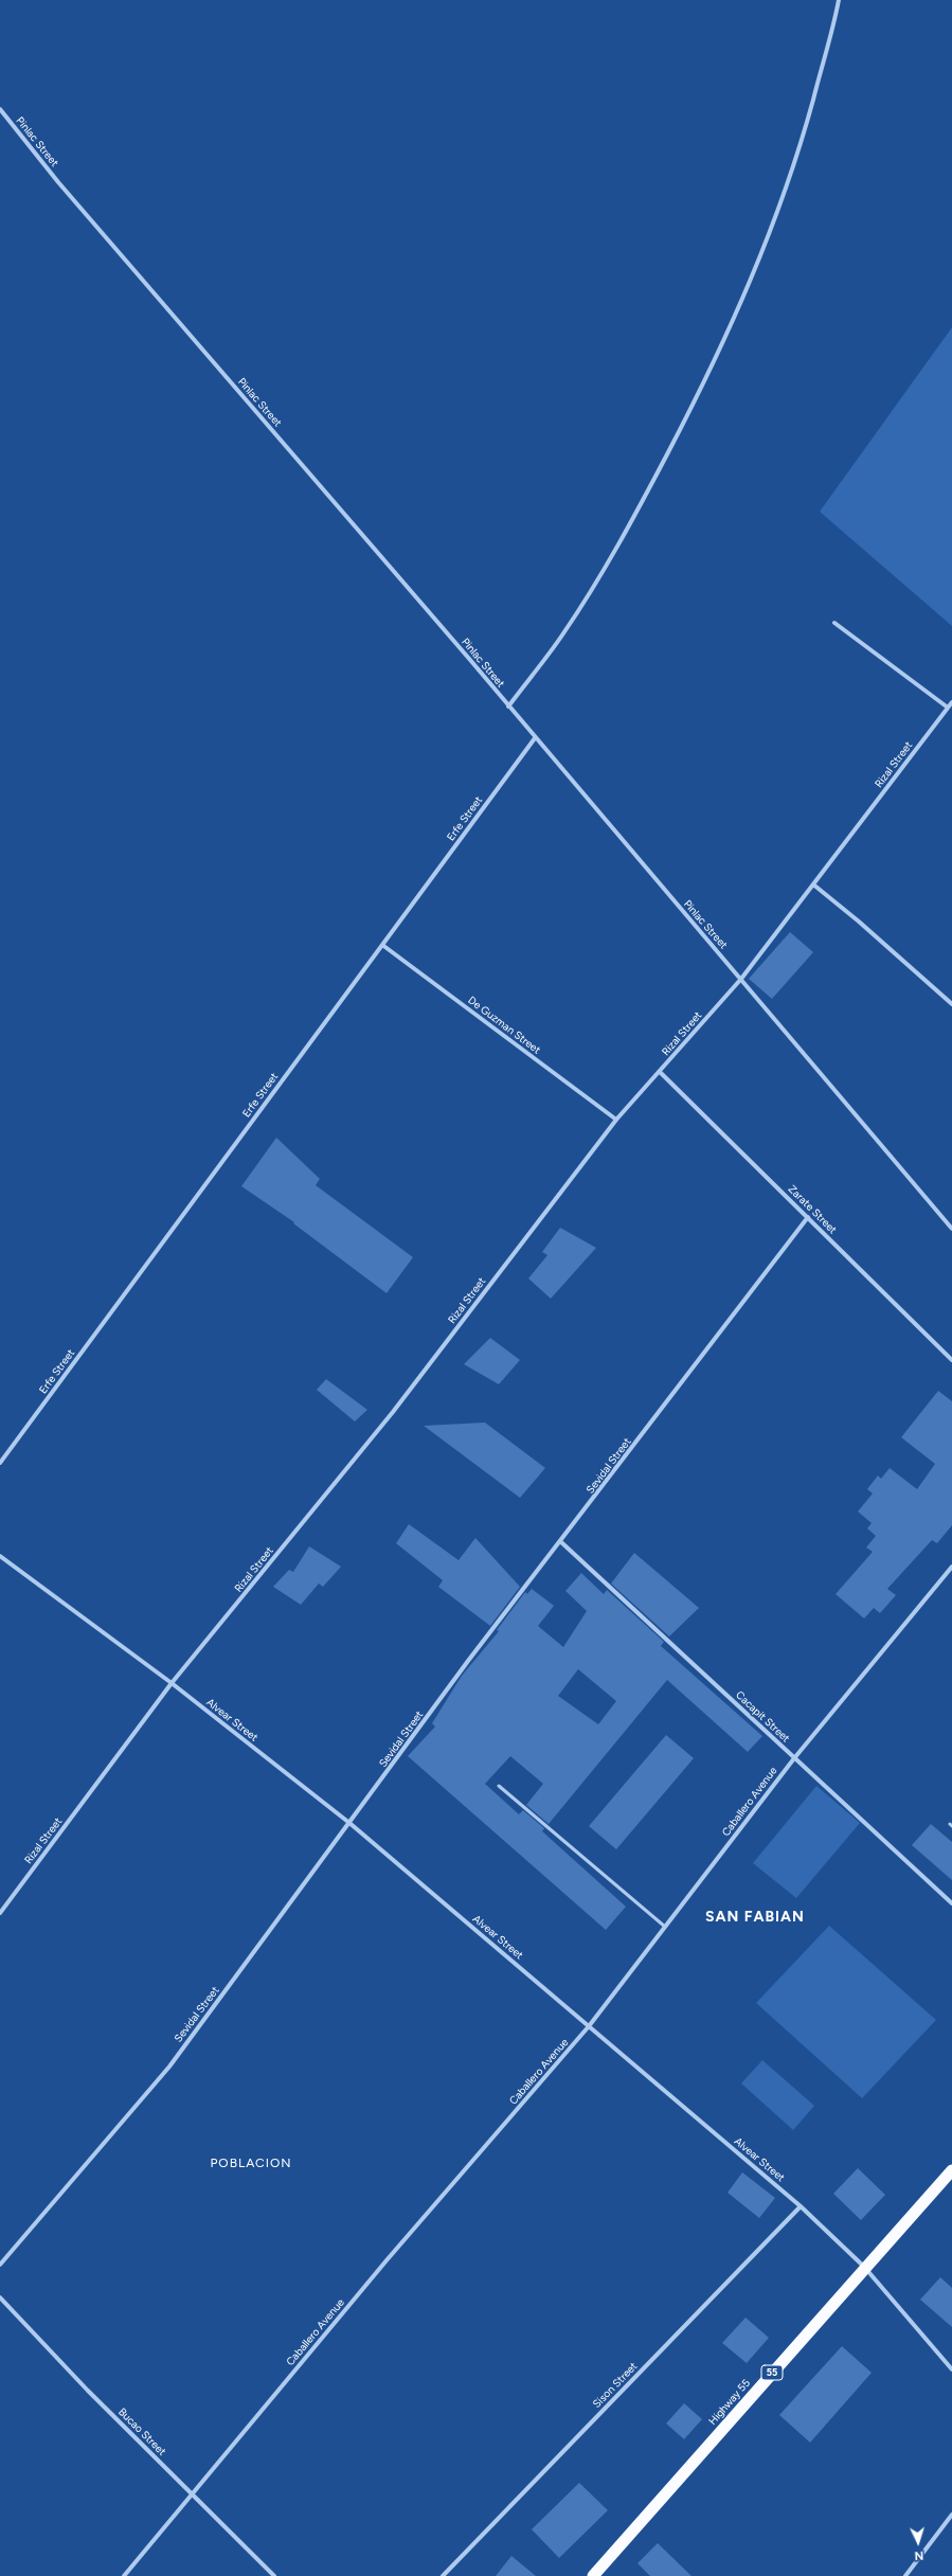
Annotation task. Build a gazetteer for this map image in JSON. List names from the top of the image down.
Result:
{
  "streets": {
    "highway": ["55", "Highway 55"],
    "street": [
      "Pinlac Street",
      "Rizal Street",
      "Erfe Street",
      "De Guzman Street",
      "Zarate Street",
      "Sevidal Street",
      "Cacapit Street",
      "Alvear Street",
      "Caballero Avenue",
      "Sison Street",
      "Bucao Street"
    ]
  },
  "crossings": [
    ["Pinlac Street", "Rizal Street"],
    ["Pinlac Street", "Erfe Street"],
    ["Rizal Street", "De Guzman Street"],
    ["Rizal Street", "Zarate Street"],
    ["Rizal Street", "Alvear Street"],
    ["Erfe Street", "De Guzman Street"],
    ["Zarate Street", "Sevidal Street"],
    ["Sevidal Street", "Cacapit Street"],
    ["Sevidal Street", "Alvear Street"],
    ["Cacapit Street", "Caballero Avenue"],
    ["Alvear Street", "Caballero Avenue"],
    ["Alvear Street", "Sison Street"],
    ["Alvear Street", "Highway 55"],
    ["Caballero Avenue", "Bucao Street"]
  ],
  "districts": ["SAN FABIAN", "POBLACION"],
  "north": "bottom"
}
